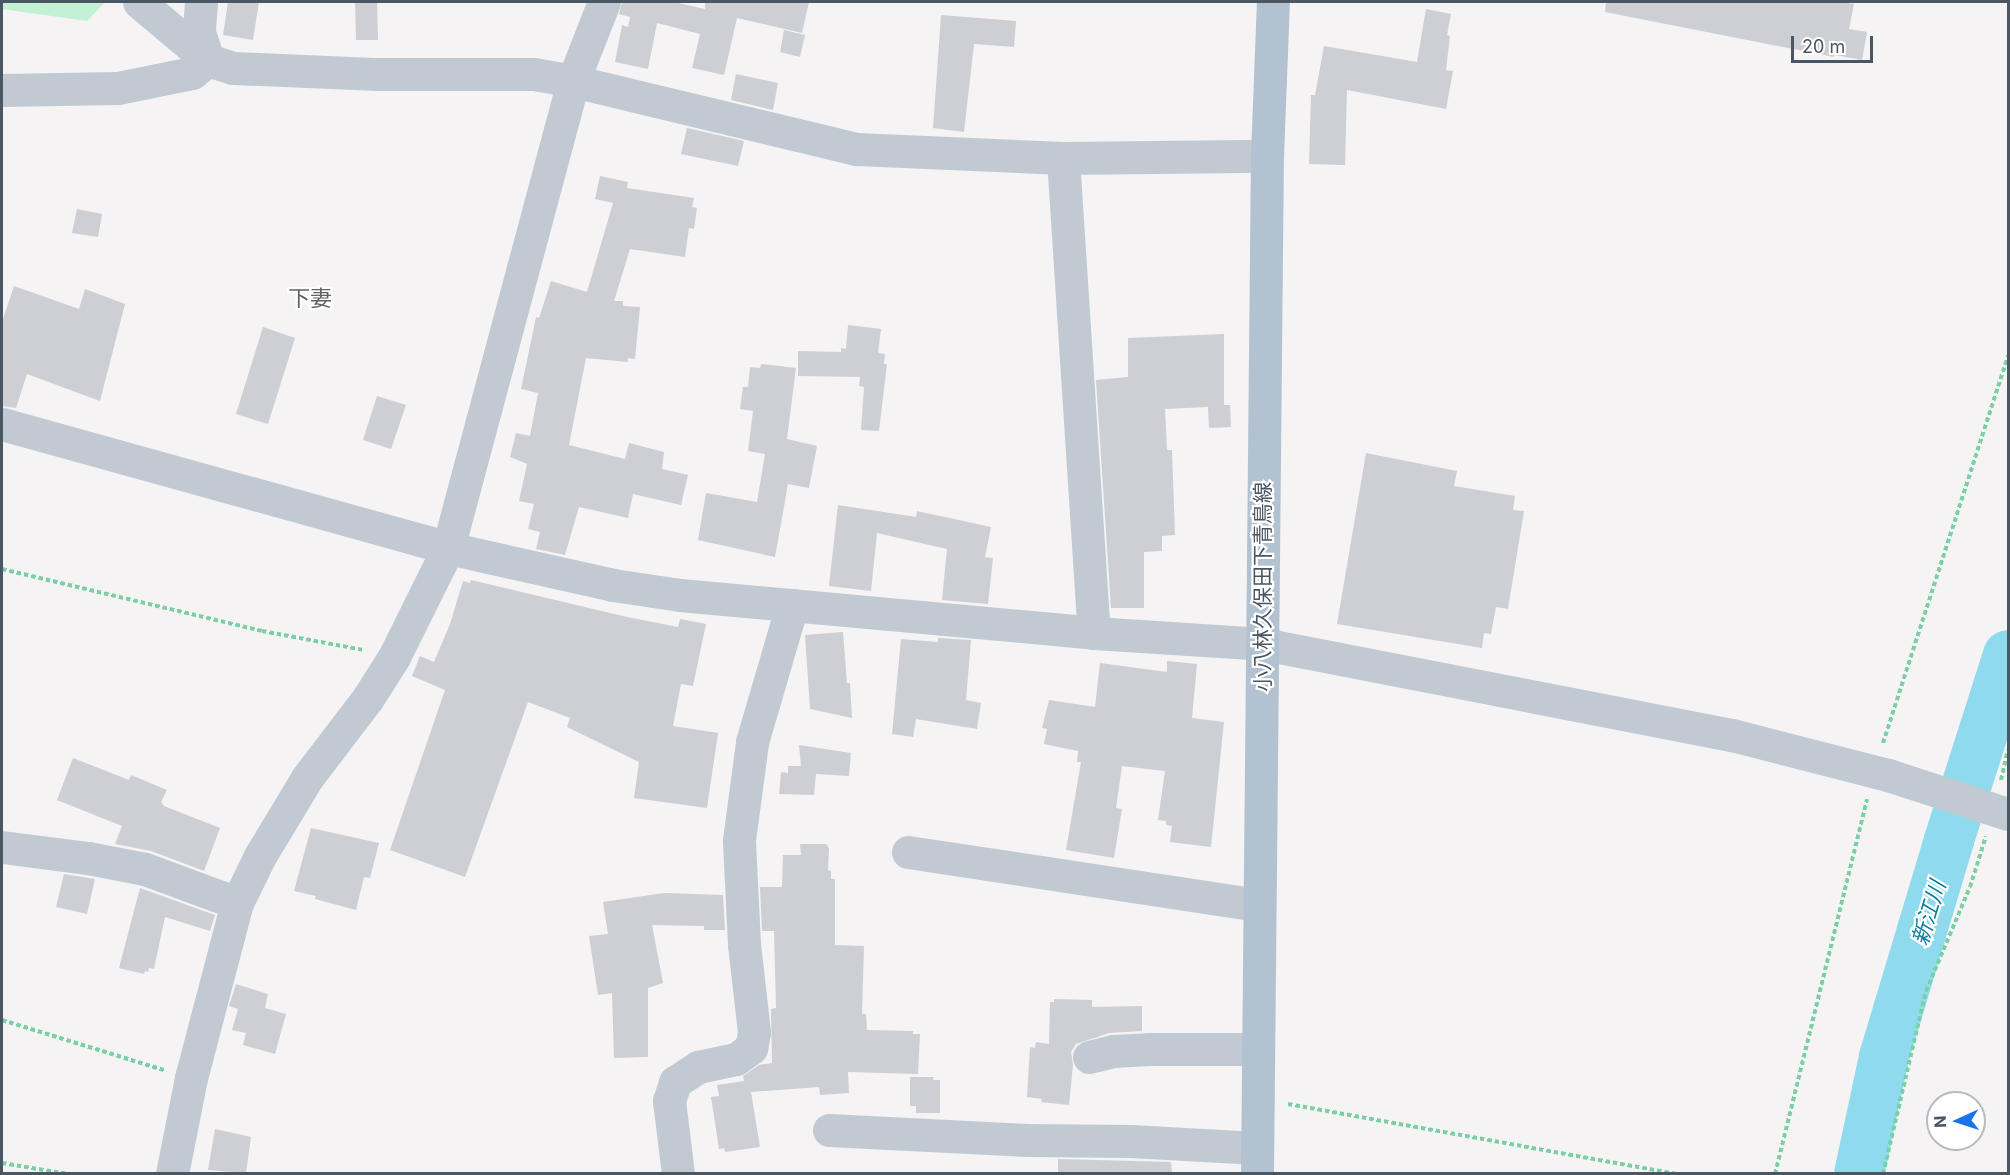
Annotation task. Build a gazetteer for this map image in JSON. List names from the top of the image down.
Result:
{
  "streets": {
    "main road": ["小八林久保田下青鳥線"]
  },
  "districts": ["下妻"],
  "water": ["新江川"],
  "scale_bar": "20 m",
  "north": "left"
}
